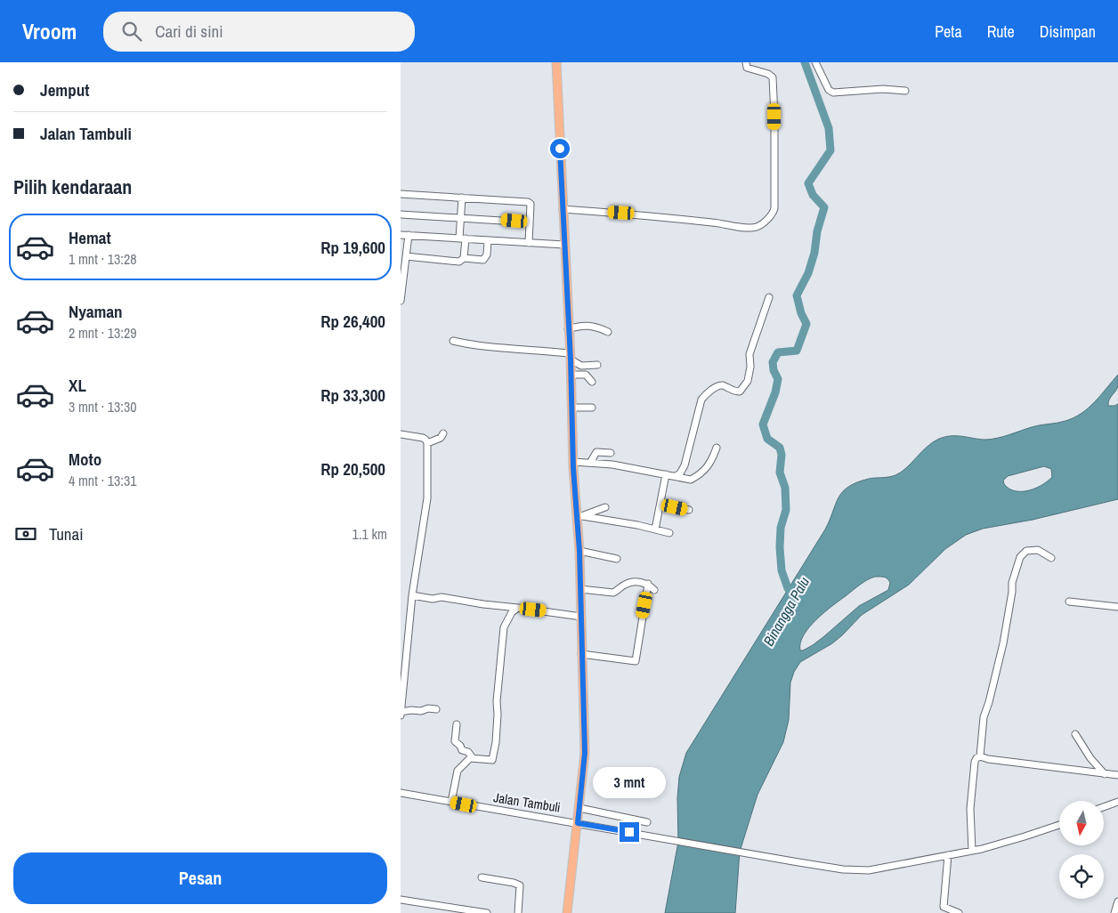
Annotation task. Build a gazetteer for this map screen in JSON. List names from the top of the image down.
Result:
{
  "streets": {
    "street": ["Jalan Tambuli"]
  },
  "water": ["Binangga Palu"],
  "north": "bottom",
  "page": {
    "header": "Vroom",
    "search": "Cari di sini",
    "nav": ["Peta", "Rute", "Disimpan"],
    "banner": ["Jemput", "Jalan Tambuli"],
    "heading": "Pilih kendaraan",
    "list": [
      {
        "name": "Hemat",
        "note": "1 mnt · 13:28",
        "value": "Rp 19,600"
      },
      {
        "name": "Nyaman",
        "note": "2 mnt · 13:29",
        "value": "Rp 26,400"
      },
      {
        "name": "XL",
        "note": "3 mnt · 13:30",
        "value": "Rp 33,300"
      },
      {
        "name": "Moto",
        "note": "4 mnt · 13:31",
        "value": "Rp 20,500"
      }
    ],
    "pay": ["Tunai", "1.1 km"],
    "bubble": "3 mnt",
    "buttons": "Pesan"
  }
}
